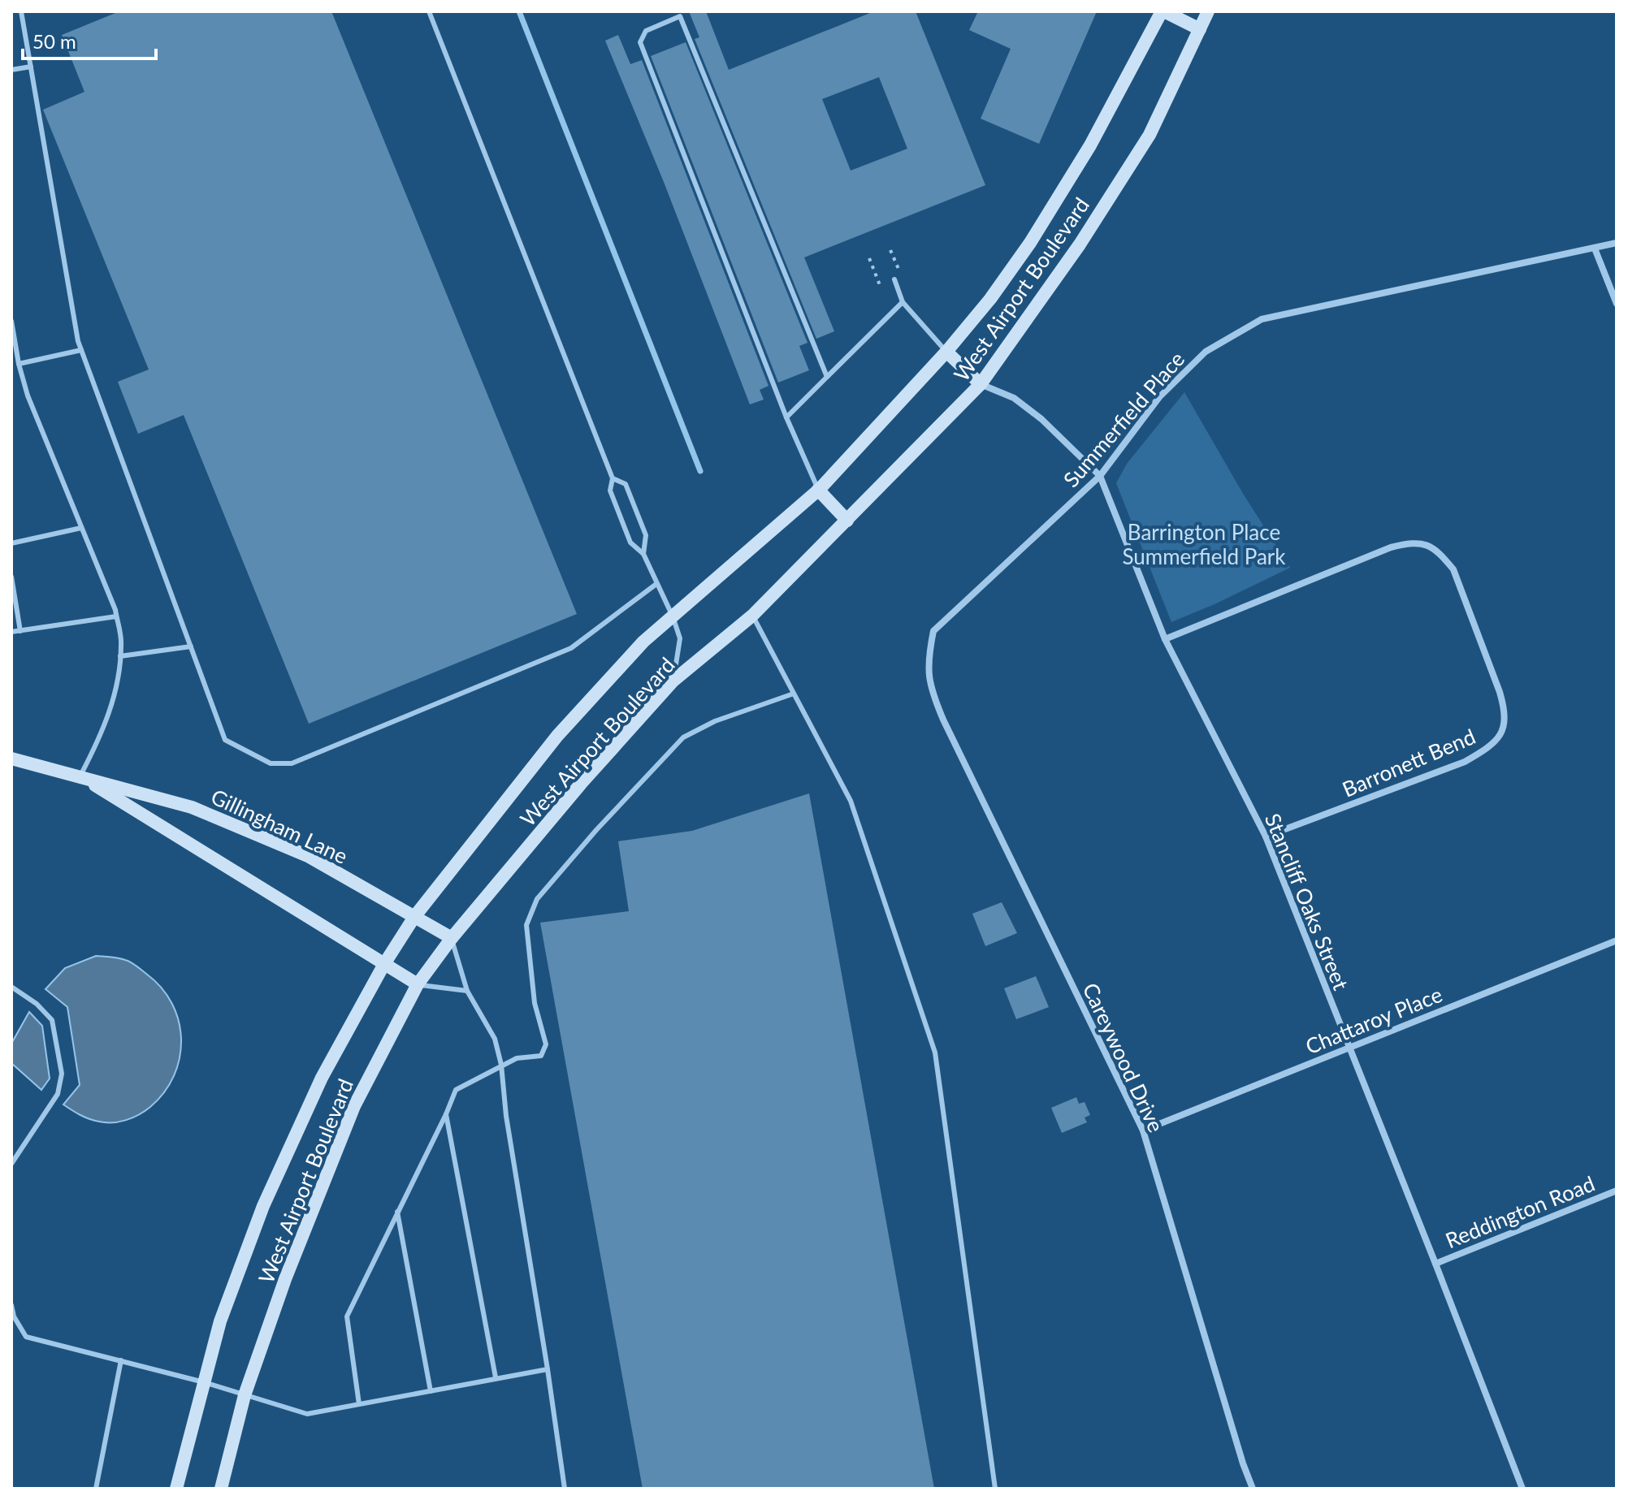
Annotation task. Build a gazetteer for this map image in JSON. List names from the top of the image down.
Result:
{
  "streets": {
    "main road": ["West Airport Boulevard", "Gillingham Lane"],
    "street": [
      "Summerfield Place",
      "Barronett Bend",
      "Stancliff Oaks Street",
      "Chattaroy Place",
      "Careywood Drive",
      "Reddington Road"
    ]
  },
  "crossings": [
    ["West Airport Boulevard", "Gillingham Lane"],
    ["West Airport Boulevard", "Stancliff Oaks Street"],
    ["Summerfield Place", "Stancliff Oaks Street"],
    ["Summerfield Place", "Careywood Drive"],
    ["Barronett Bend", "Stancliff Oaks Street"],
    ["Stancliff Oaks Street", "Chattaroy Place"],
    ["Stancliff Oaks Street", "Reddington Road"],
    ["Chattaroy Place", "Careywood Drive"]
  ],
  "parks": ["Barrington Place Summerfield Park"],
  "scale_bar": "50 m"
}
